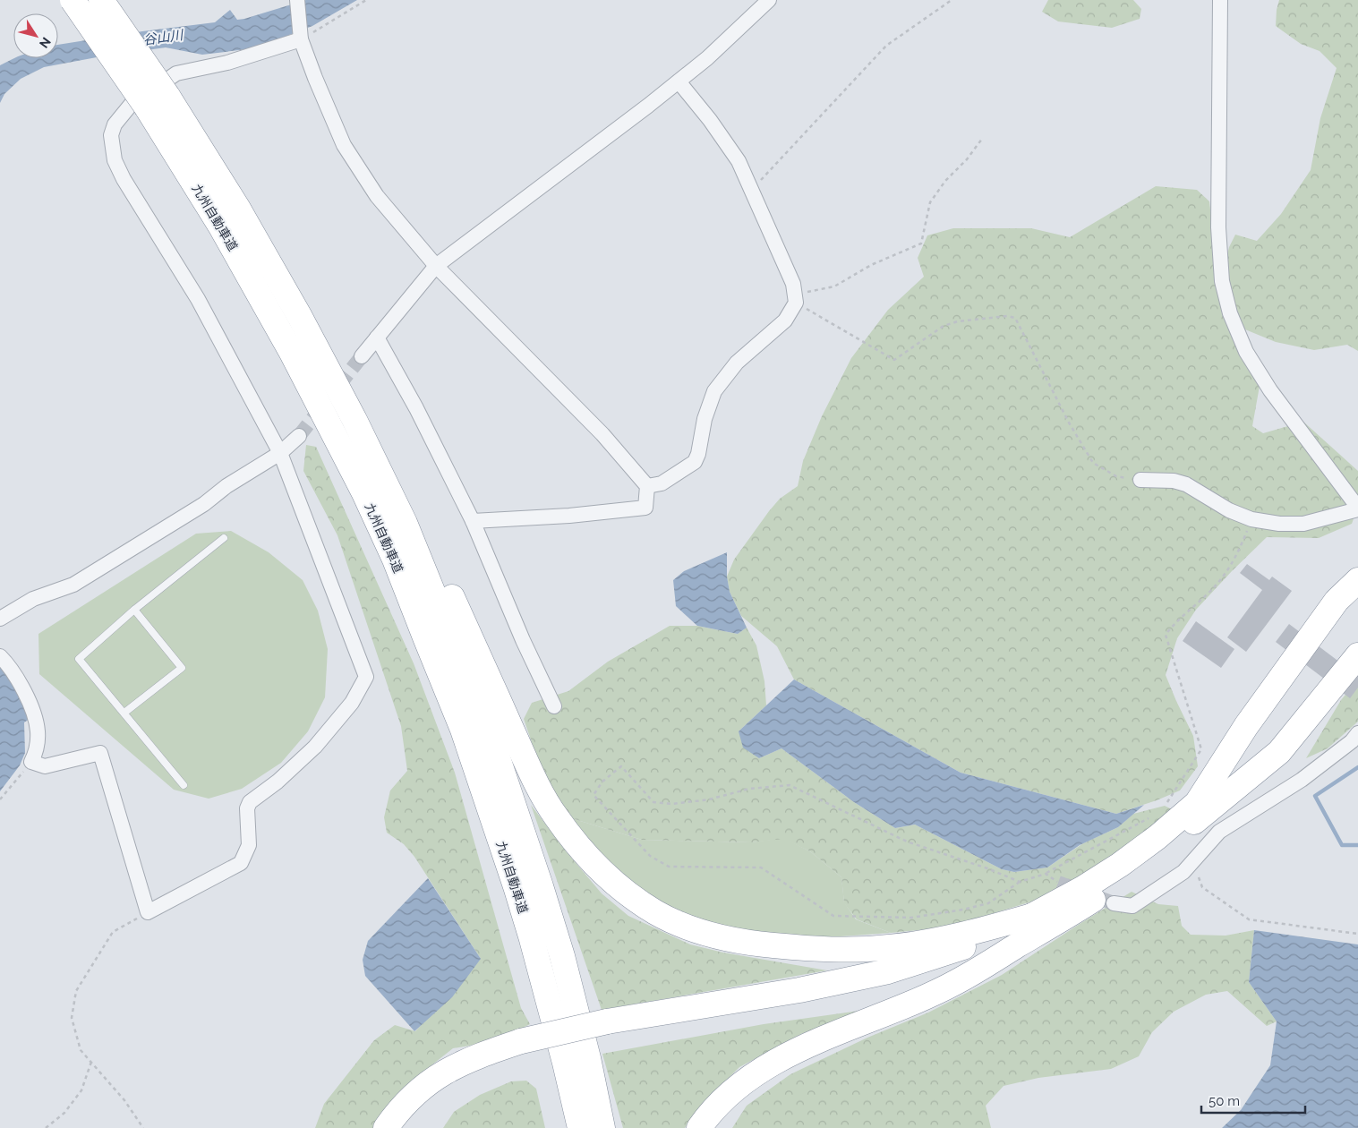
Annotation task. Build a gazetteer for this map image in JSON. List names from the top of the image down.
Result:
{
  "streets": {
    "highway": ["九州自動車道"]
  },
  "water": ["谷山川"],
  "scale_bar": "50 m",
  "north": "bottom right"
}
